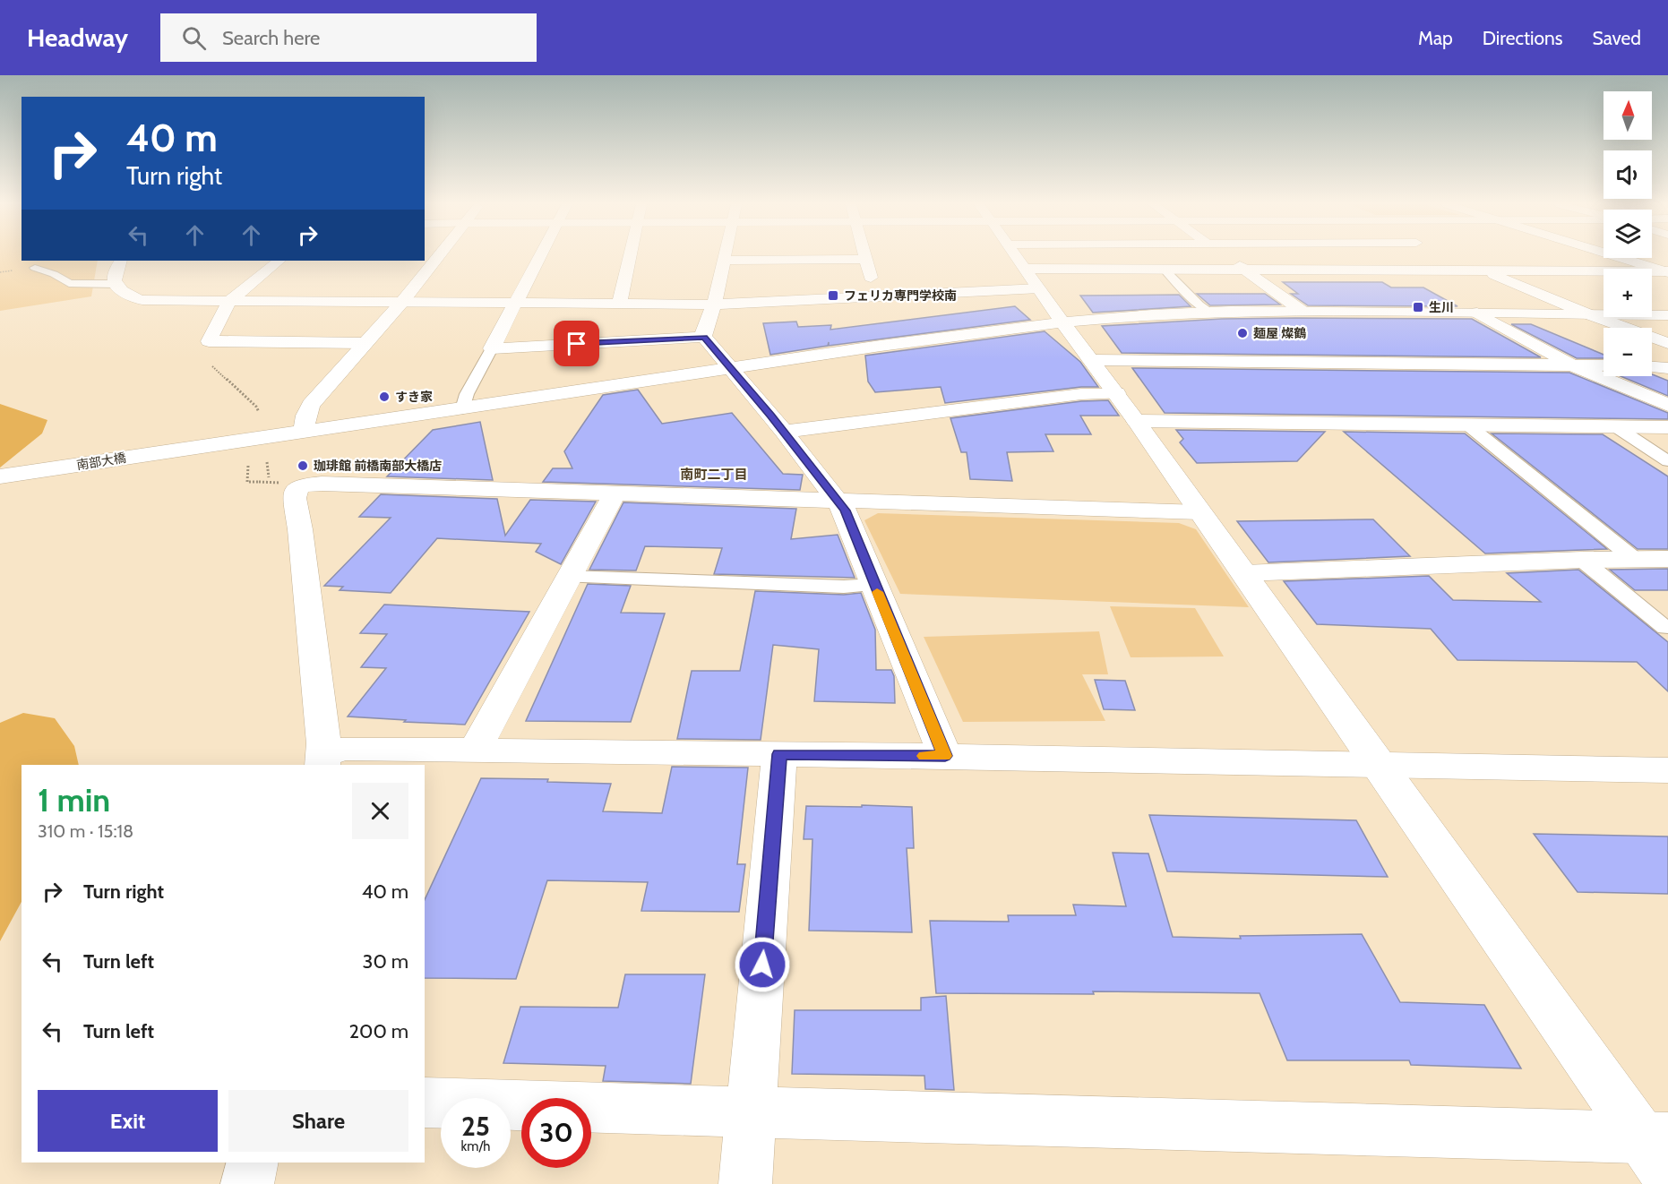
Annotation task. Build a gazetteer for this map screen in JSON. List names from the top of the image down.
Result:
{
  "streets": {
    "street": ["南部大橋"]
  },
  "districts": ["南町二丁目"],
  "places": {
    "transit": ["フェリカ専門学校南", "生川"],
    "other": ["麺屋 燦鶴", "すき家", "珈琲館 前橋南部大橋店"]
  },
  "north": "top",
  "page": {
    "header": "Headway",
    "search": "Search here",
    "nav": ["Map", "Directions", "Saved"],
    "map_buttons": ["+", "−"],
    "turn": ["40 m", "Turn right"],
    "heading": ["1 min", "310 m · 15:18"],
    "list": [
      {
        "name": "Turn right",
        "value": "40 m"
      },
      {
        "name": "Turn left",
        "value": "30 m"
      },
      {
        "name": "Turn left",
        "value": "200 m"
      }
    ],
    "buttons": ["Exit", "Share"],
    "speed": "25 km/h",
    "limit": "30"
  }
}
